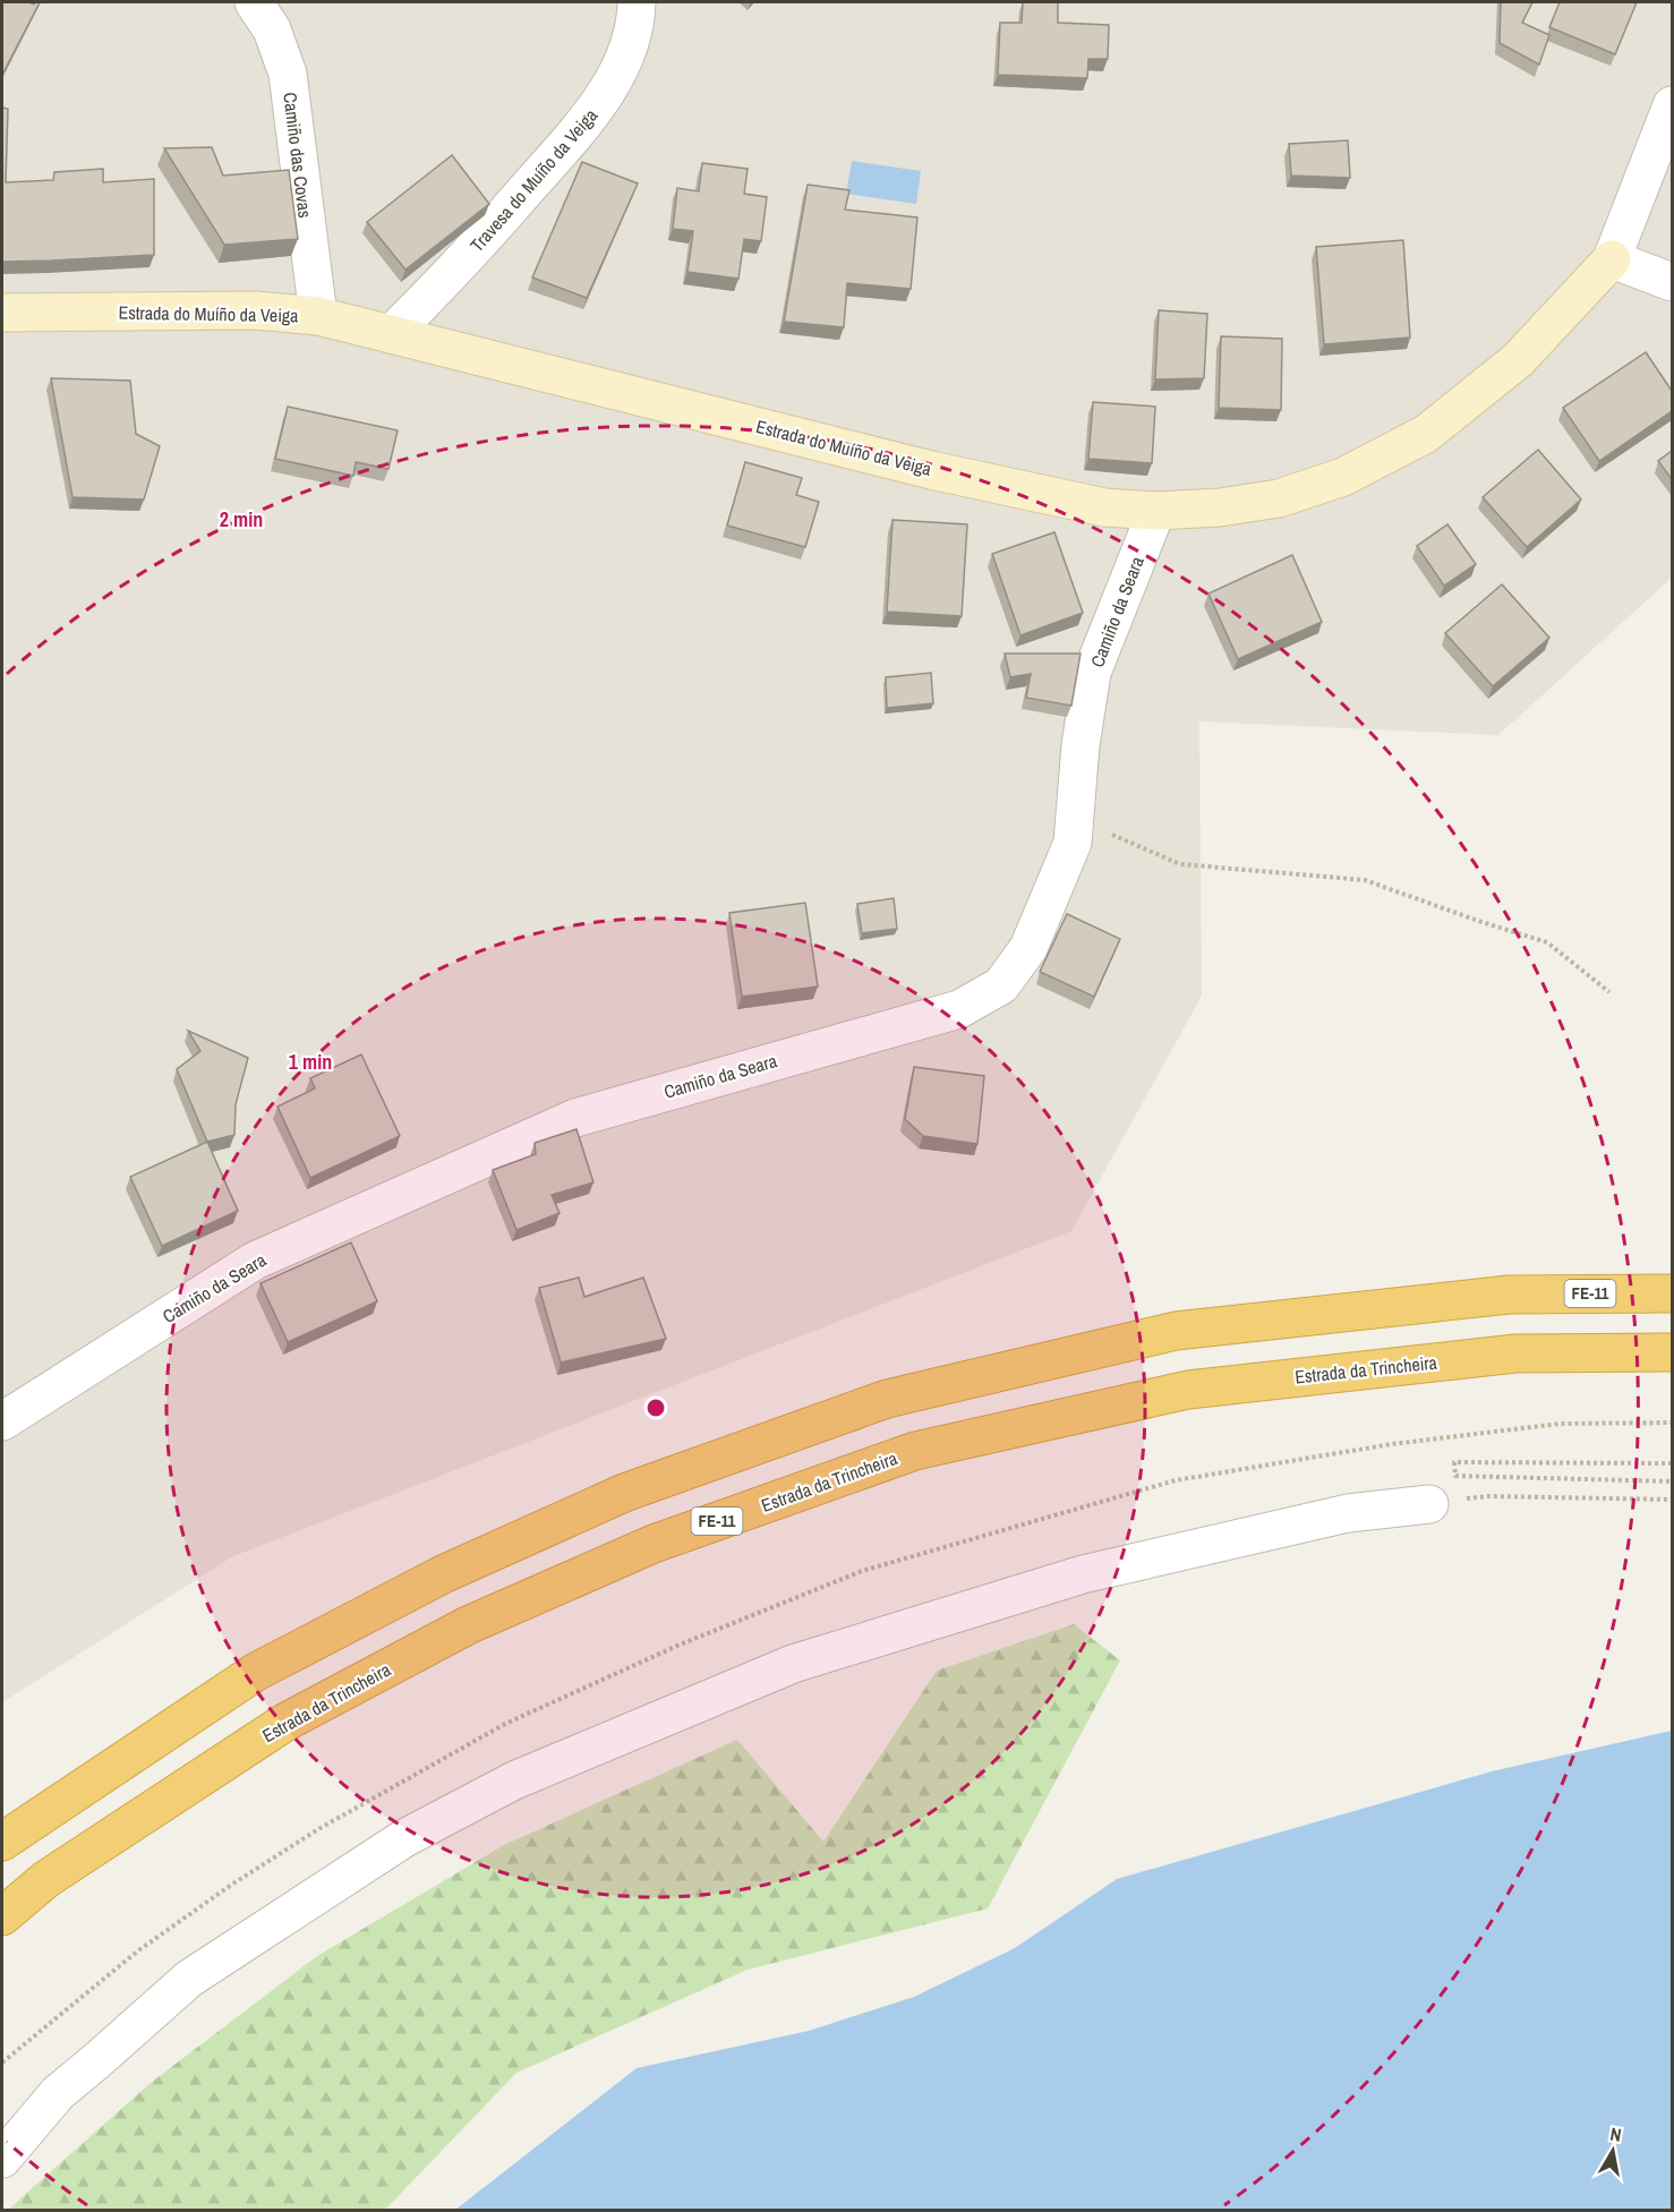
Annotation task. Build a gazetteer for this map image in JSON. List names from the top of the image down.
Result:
{
  "streets": {
    "highway": ["FE-11", "Estrada da Trincheira"],
    "street": [
      "Camiño das Covas",
      "Travesa do Muíño da Veiga",
      "Estrada do Muíño da Veiga",
      "Camiño da Seara"
    ]
  },
  "crossings": [
    ["Camiño das Covas", "Estrada do Muíño da Veiga"],
    ["Travesa do Muíño da Veiga", "Estrada do Muíño da Veiga"],
    ["Estrada do Muíño da Veiga", "Camiño da Seara"]
  ],
  "north": "top",
  "rings": ["2 min", "1 min"]
}
